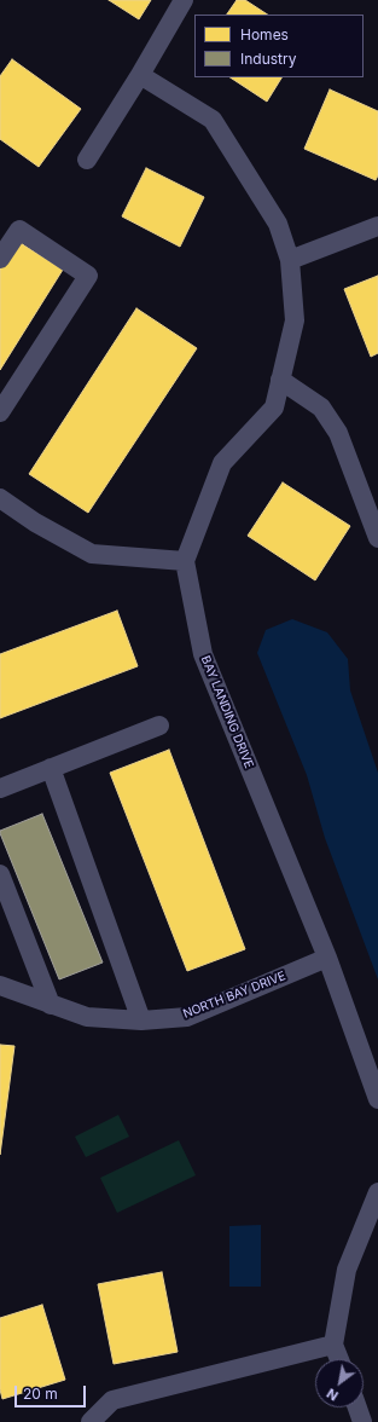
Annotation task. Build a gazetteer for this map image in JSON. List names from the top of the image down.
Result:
{
  "streets": {
    "street": ["BAY LANDING DRIVE", "NORTH BAY DRIVE"]
  },
  "crossings": [
    ["BAY LANDING DRIVE", "NORTH BAY DRIVE"]
  ],
  "legend": ["Homes", "Industry"],
  "scale_bar": "20 m",
  "north": "bottom left"
}
